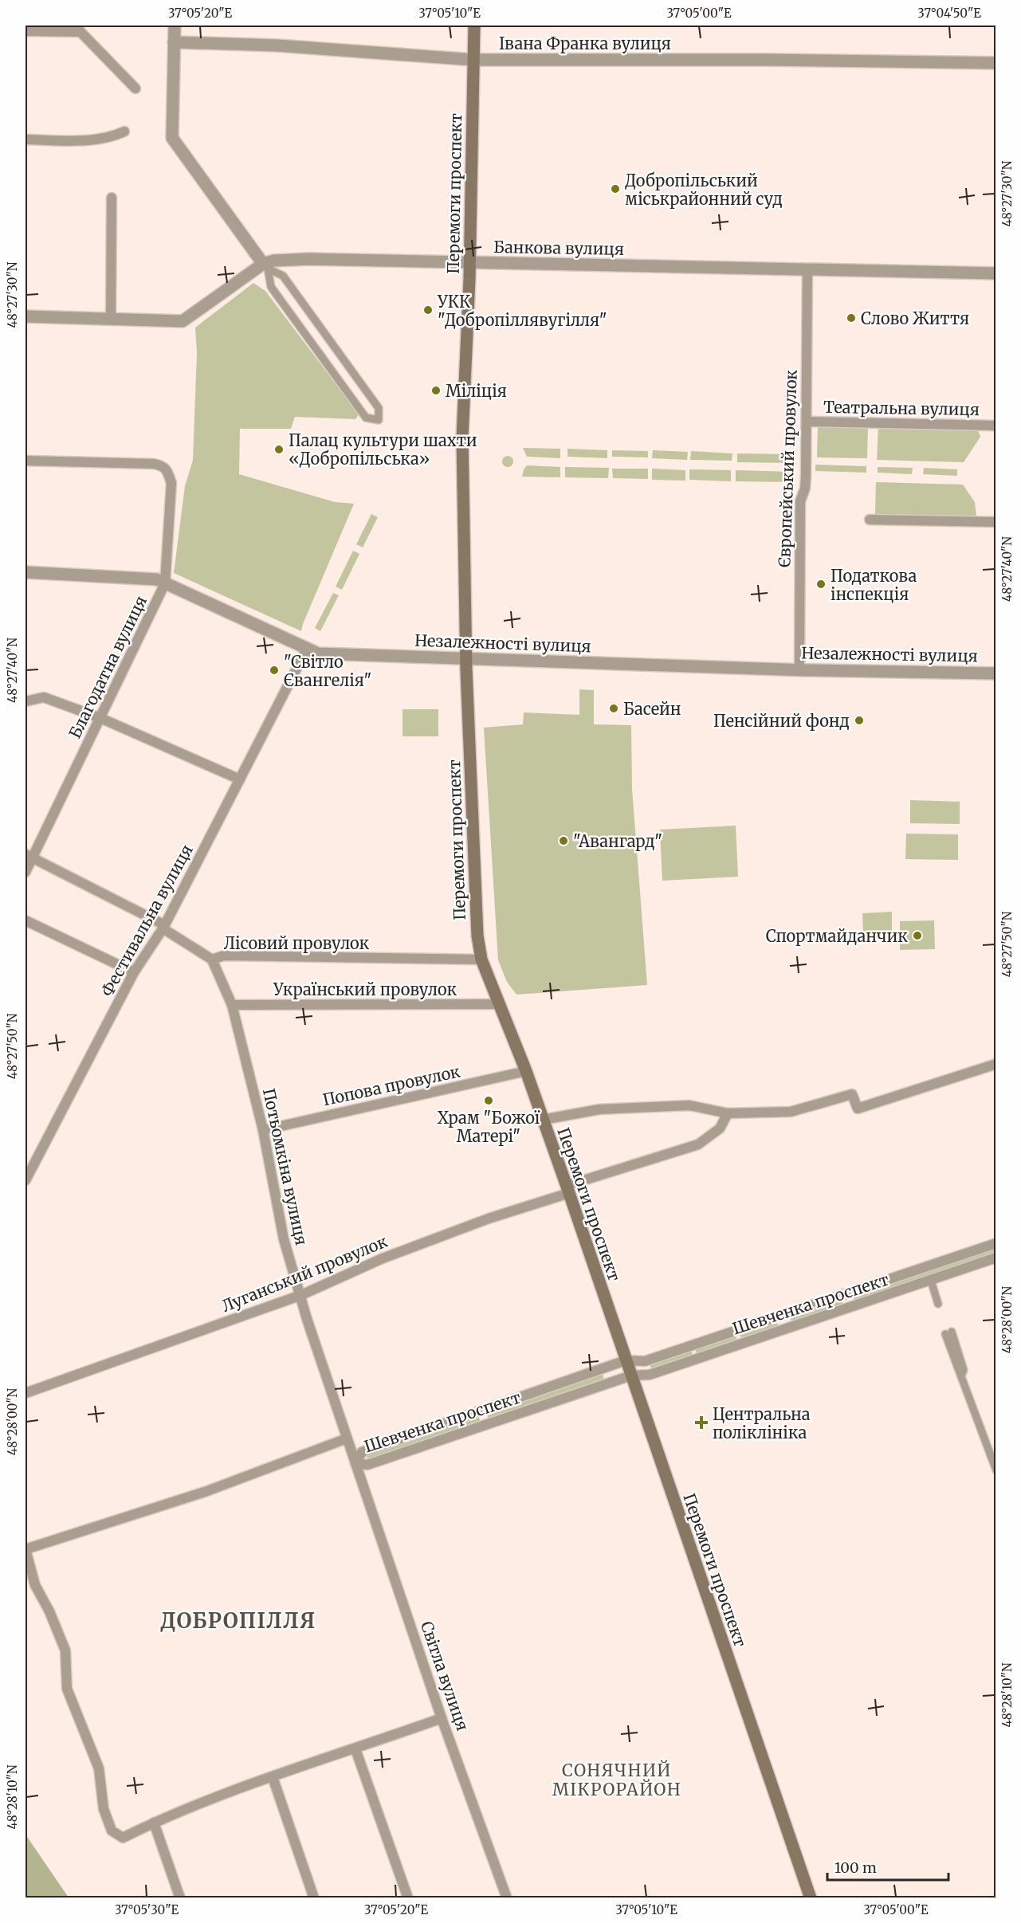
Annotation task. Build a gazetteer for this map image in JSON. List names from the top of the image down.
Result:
{
  "streets": {
    "main road": ["Перемоги проспект"],
    "street": [
      "Івана Франка вулиця",
      "Банкова вулиця",
      "Театральна вулиця",
      "Європейський провулок",
      "Незалежності вулиця",
      "Благодатна вулиця",
      "Фестивальна вулиця",
      "Лісовий провулок",
      "Український провулок",
      "Попова провулок",
      "Потьомкіна вулиця",
      "Луганський провулок",
      "Шевченка проспект",
      "Світла вулиця"
    ]
  },
  "crossings": [
    ["Івана Франка вулиця", "Перемоги проспект"],
    ["Перемоги проспект", "Банкова вулиця"],
    ["Перемоги проспект", "Незалежності вулиця"],
    ["Перемоги проспект", "Лісовий провулок"],
    ["Перемоги проспект", "Український провулок"],
    ["Перемоги проспект", "Попова провулок"],
    ["Перемоги проспект", "Луганський провулок"],
    ["Перемоги проспект", "Шевченка проспект"],
    ["Банкова вулиця", "Європейський провулок"],
    ["Театральна вулиця", "Європейський провулок"],
    ["Європейський провулок", "Незалежності вулиця"],
    ["Незалежності вулиця", "Благодатна вулиця"],
    ["Незалежності вулиця", "Фестивальна вулиця"],
    ["Благодатна вулиця", "Лісовий провулок"],
    ["Фестивальна вулиця", "Лісовий провулок"],
    ["Лісовий провулок", "Потьомкіна вулиця"],
    ["Український провулок", "Потьомкіна вулиця"],
    ["Попова провулок", "Потьомкіна вулиця"],
    ["Потьомкіна вулиця", "Луганський провулок"],
    ["Потьомкіна вулиця", "Шевченка проспект"],
    ["Потьомкіна вулиця", "Світла вулиця"],
    ["Шевченка проспект", "Світла вулиця"]
  ],
  "districts": ["ДОБРОПІЛЛЯ", "СОНЯЧНИЙ МІКРОРАЙОН"],
  "places": {
    "other": [
      "Добропільський міськрайонний суд",
      "УКК \"Добропіллявугілля\"",
      "Слово Життя",
      "Міліція",
      "Палац культури шахти «Добропільська»",
      "Податкова інспекція",
      "\"Світло Євангелія\"",
      "Басейн",
      "Пенсійний фонд",
      "\"Авангард\"",
      "Спортмайданчик",
      "Храм \"Божої Матері\""
    ],
    "health": ["Центральна поліклініка"]
  },
  "scale_bar": "100 m",
  "coordinates": [
    "37°05'20\"E",
    "37°05'10\"E",
    "37°05'00\"E",
    "37°04'50\"E",
    "48°27'30\"N",
    "48°27'40\"N",
    "48°27'50\"N",
    "48°28'00\"N",
    "48°28'10\"N",
    "37°05'30\"E"
  ]
}
